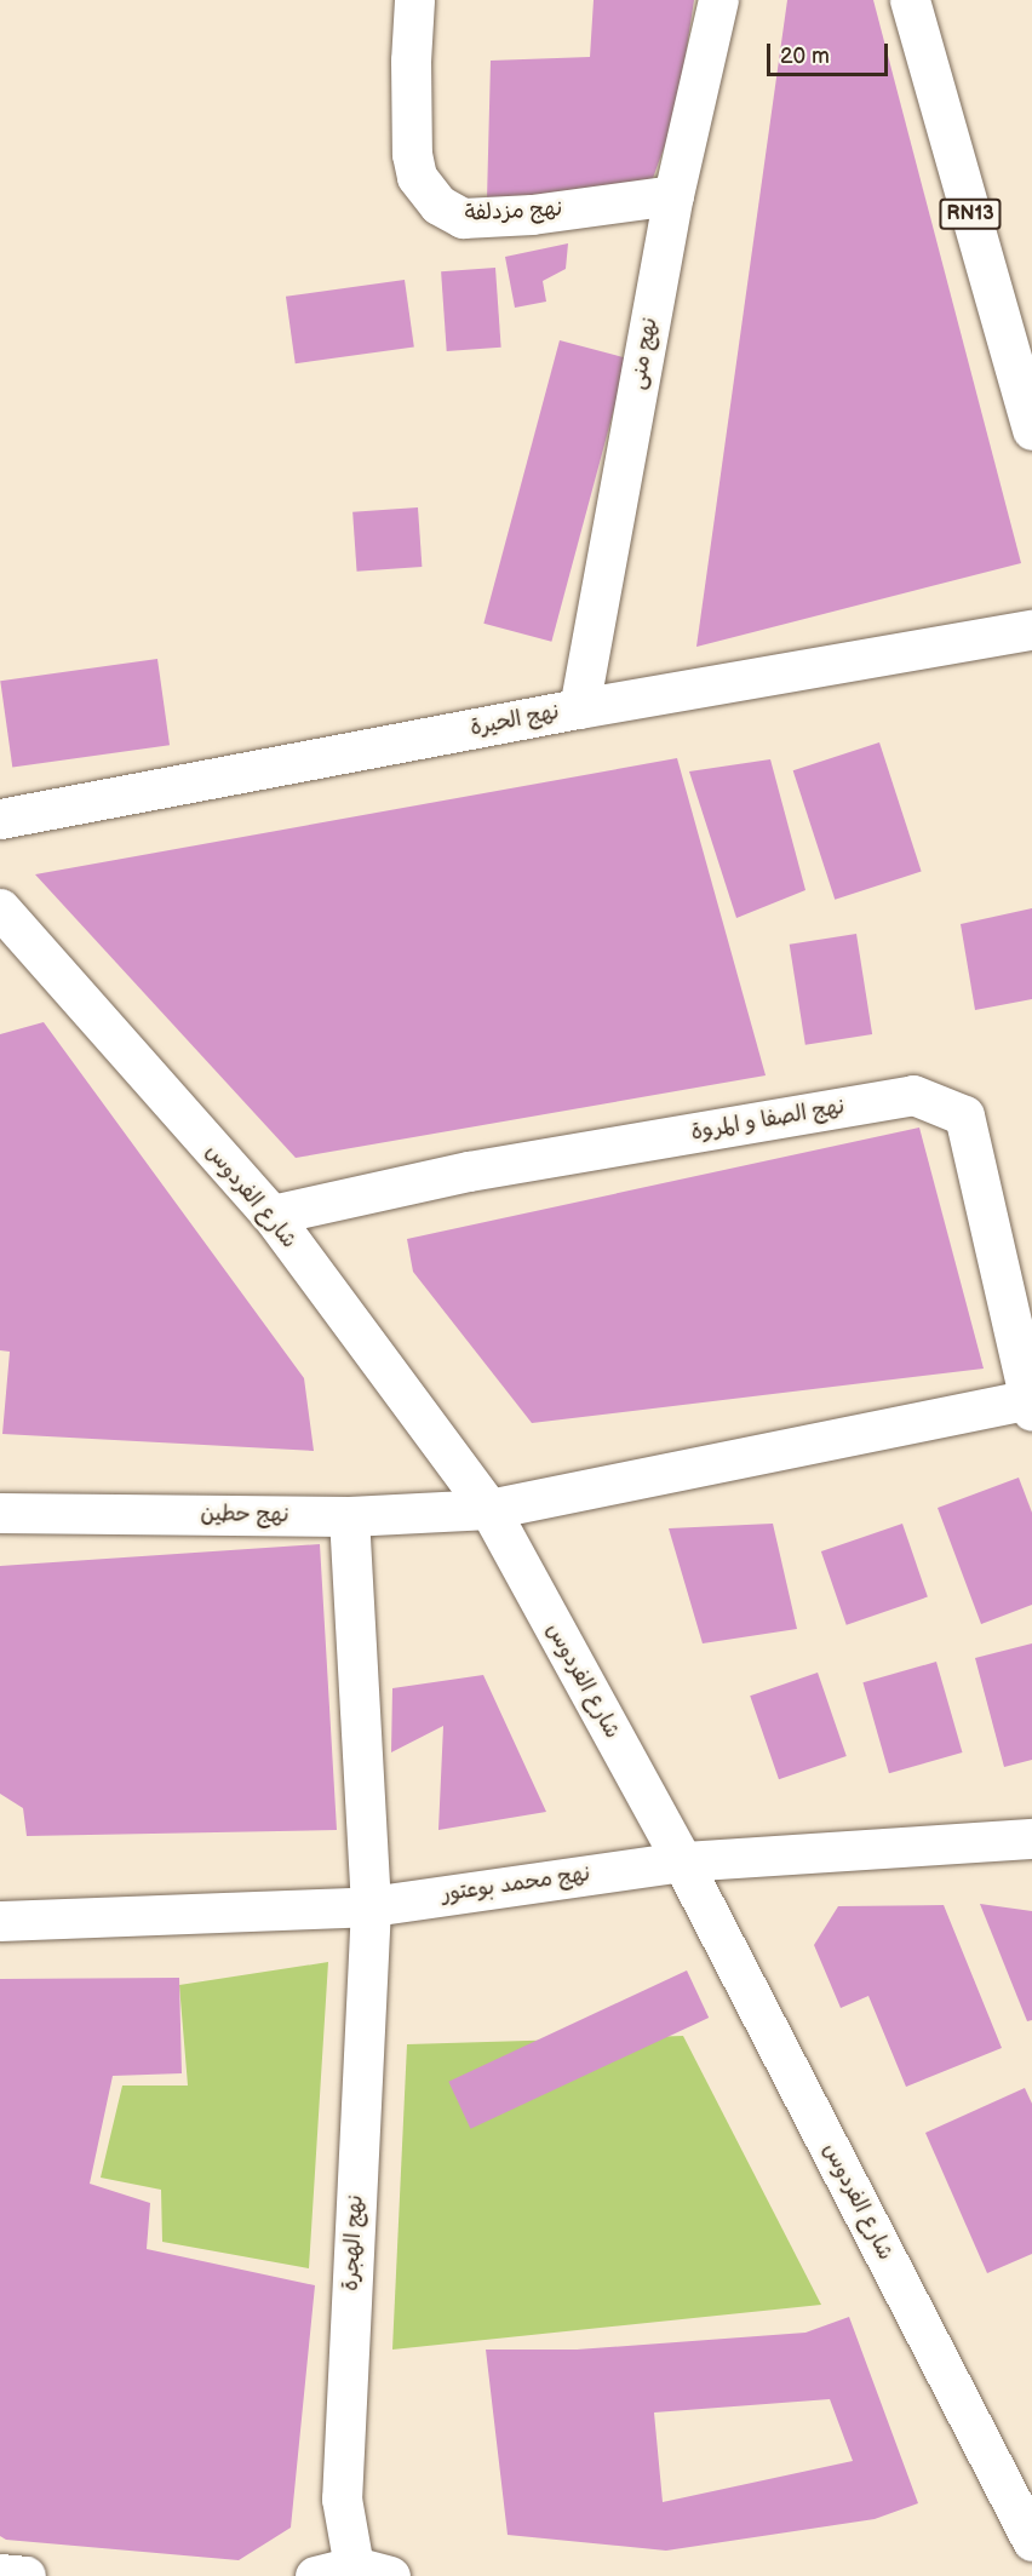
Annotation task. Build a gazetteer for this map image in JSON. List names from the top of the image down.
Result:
{
  "streets": {
    "street": [
      "نهج مزدلفة",
      "RN13",
      "نهج منى",
      "نهج الحيرة",
      "نهج الصفا و المروة",
      "شارع الفردوس",
      "نهج حطين",
      "نهج محمد بوعتور",
      "نهج الهجرة"
    ]
  },
  "crossings": [
    ["نهج مزدلفة", "نهج منى"],
    ["نهج منى", "نهج الحيرة"],
    ["نهج الصفا و المروة", "شارع الفردوس"],
    ["نهج الصفا و المروة", "نهج حطين"],
    ["شارع الفردوس", "نهج حطين"],
    ["شارع الفردوس", "نهج محمد بوعتور"],
    ["نهج حطين", "نهج الهجرة"],
    ["نهج محمد بوعتور", "نهج الهجرة"]
  ],
  "scale_bar": "20 m"
}
